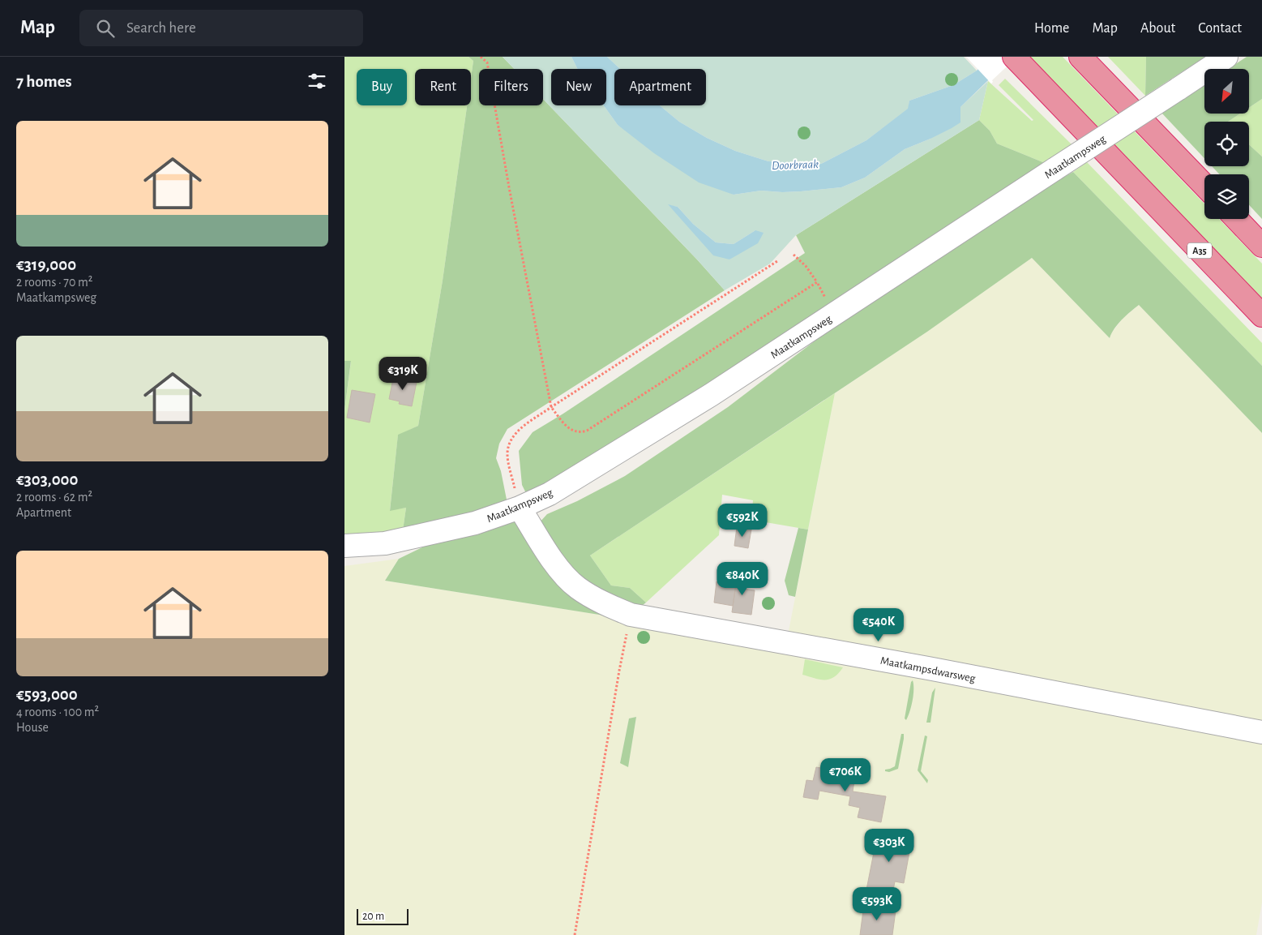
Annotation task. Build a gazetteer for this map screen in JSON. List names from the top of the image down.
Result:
{
  "streets": {
    "highway": ["A35"],
    "street": ["Maatkampsweg", "Maatkampsdwarsweg"]
  },
  "crossings": [
    ["Maatkampsweg", "Maatkampsdwarsweg"]
  ],
  "water": ["Doorbraak"],
  "scale_bar": "20 m",
  "north": "bottom left",
  "page": {
    "header": "Map",
    "search": "Search here",
    "nav": [
      "Home",
      "Map",
      "About",
      "Contact"
    ],
    "heading": "7 homes",
    "chip": [
      "Buy",
      "Rent",
      "Filters",
      "New",
      "Apartment"
    ],
    "list": [
      {
        "name": "€319,000",
        "note": "2 rooms · 70 m² · Maatkampsweg"
      },
      {
        "name": "€303,000",
        "note": "2 rooms · 62 m² · Apartment"
      },
      {
        "name": "€593,000",
        "note": "4 rooms · 100 m² · House"
      }
    ],
    "price": [
      "€319K",
      "€592K",
      "€840K",
      "€540K",
      "€706K",
      "€303K",
      "€593K"
    ],
    "scale": "20 m"
  }
}
